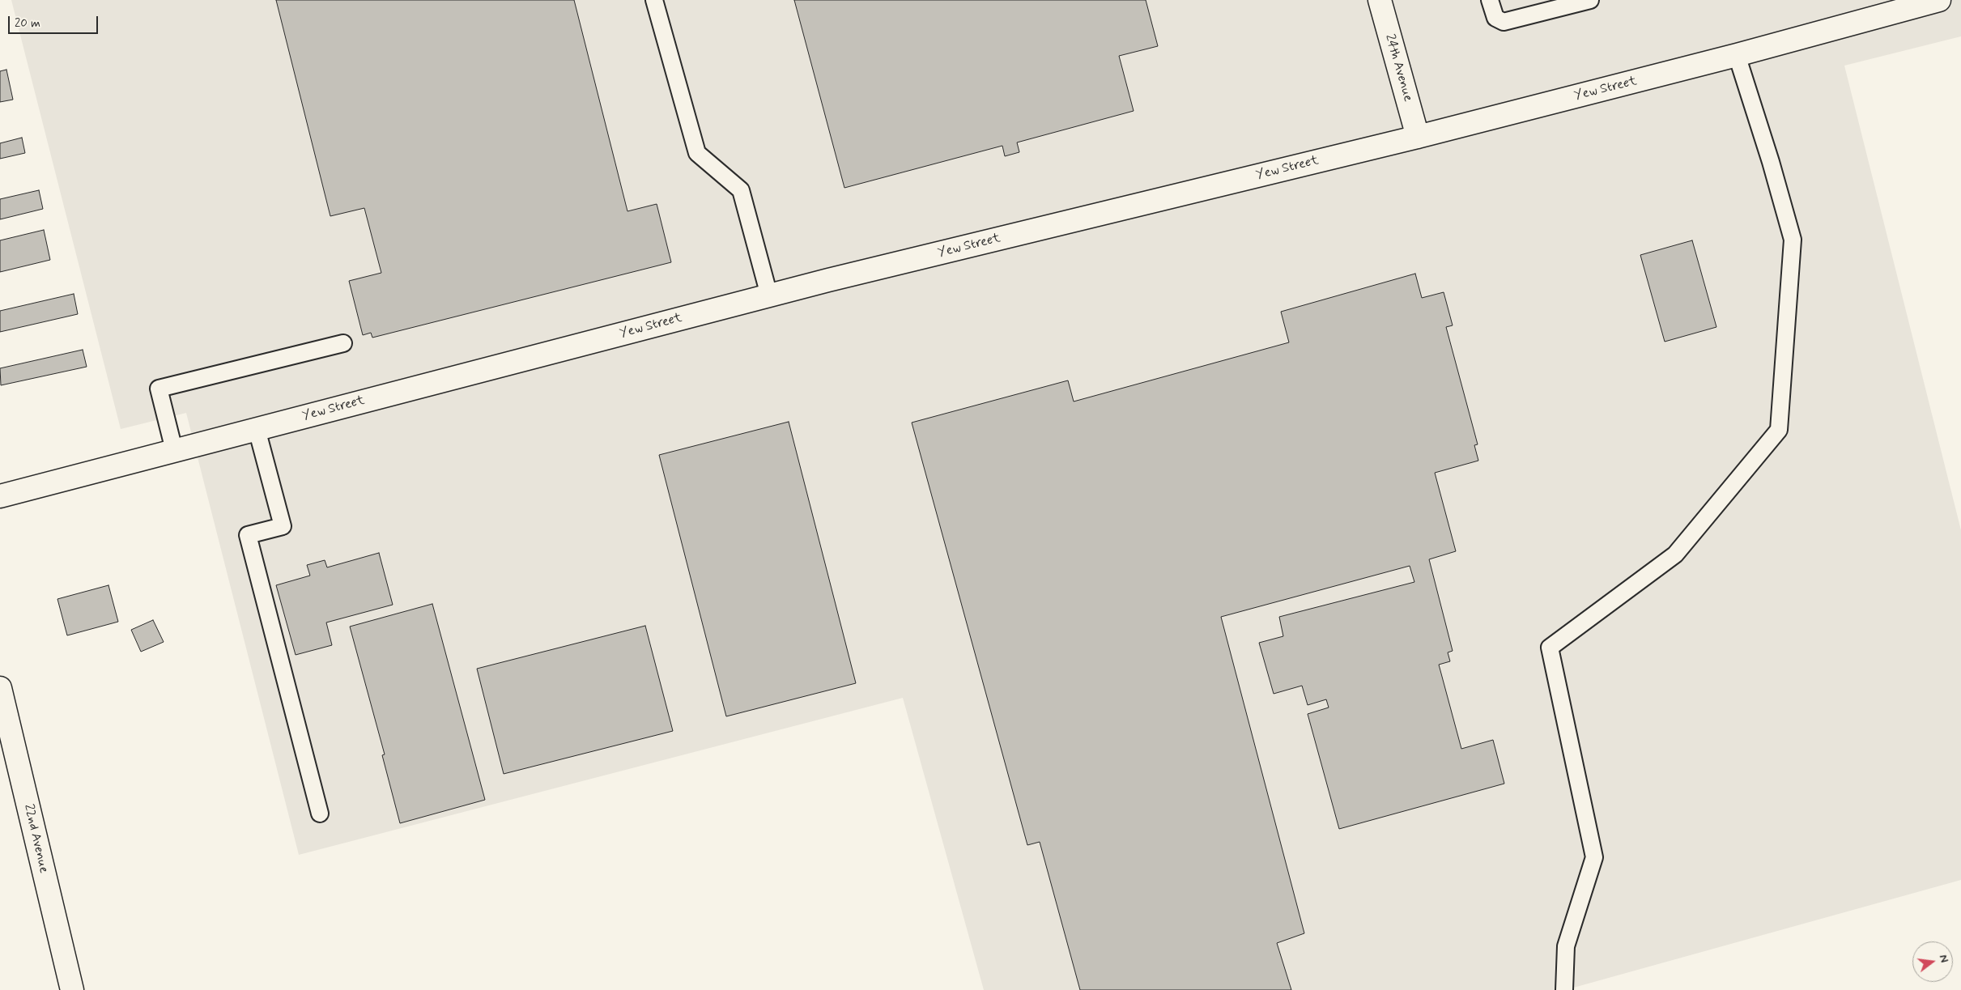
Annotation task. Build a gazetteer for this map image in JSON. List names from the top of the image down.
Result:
{
  "streets": {
    "street": ["24th Avenue", "Yew Street", "22nd Avenue"]
  },
  "crossings": [
    ["24th Avenue", "Yew Street"]
  ],
  "scale_bar": "20 m",
  "north": "right"
}
